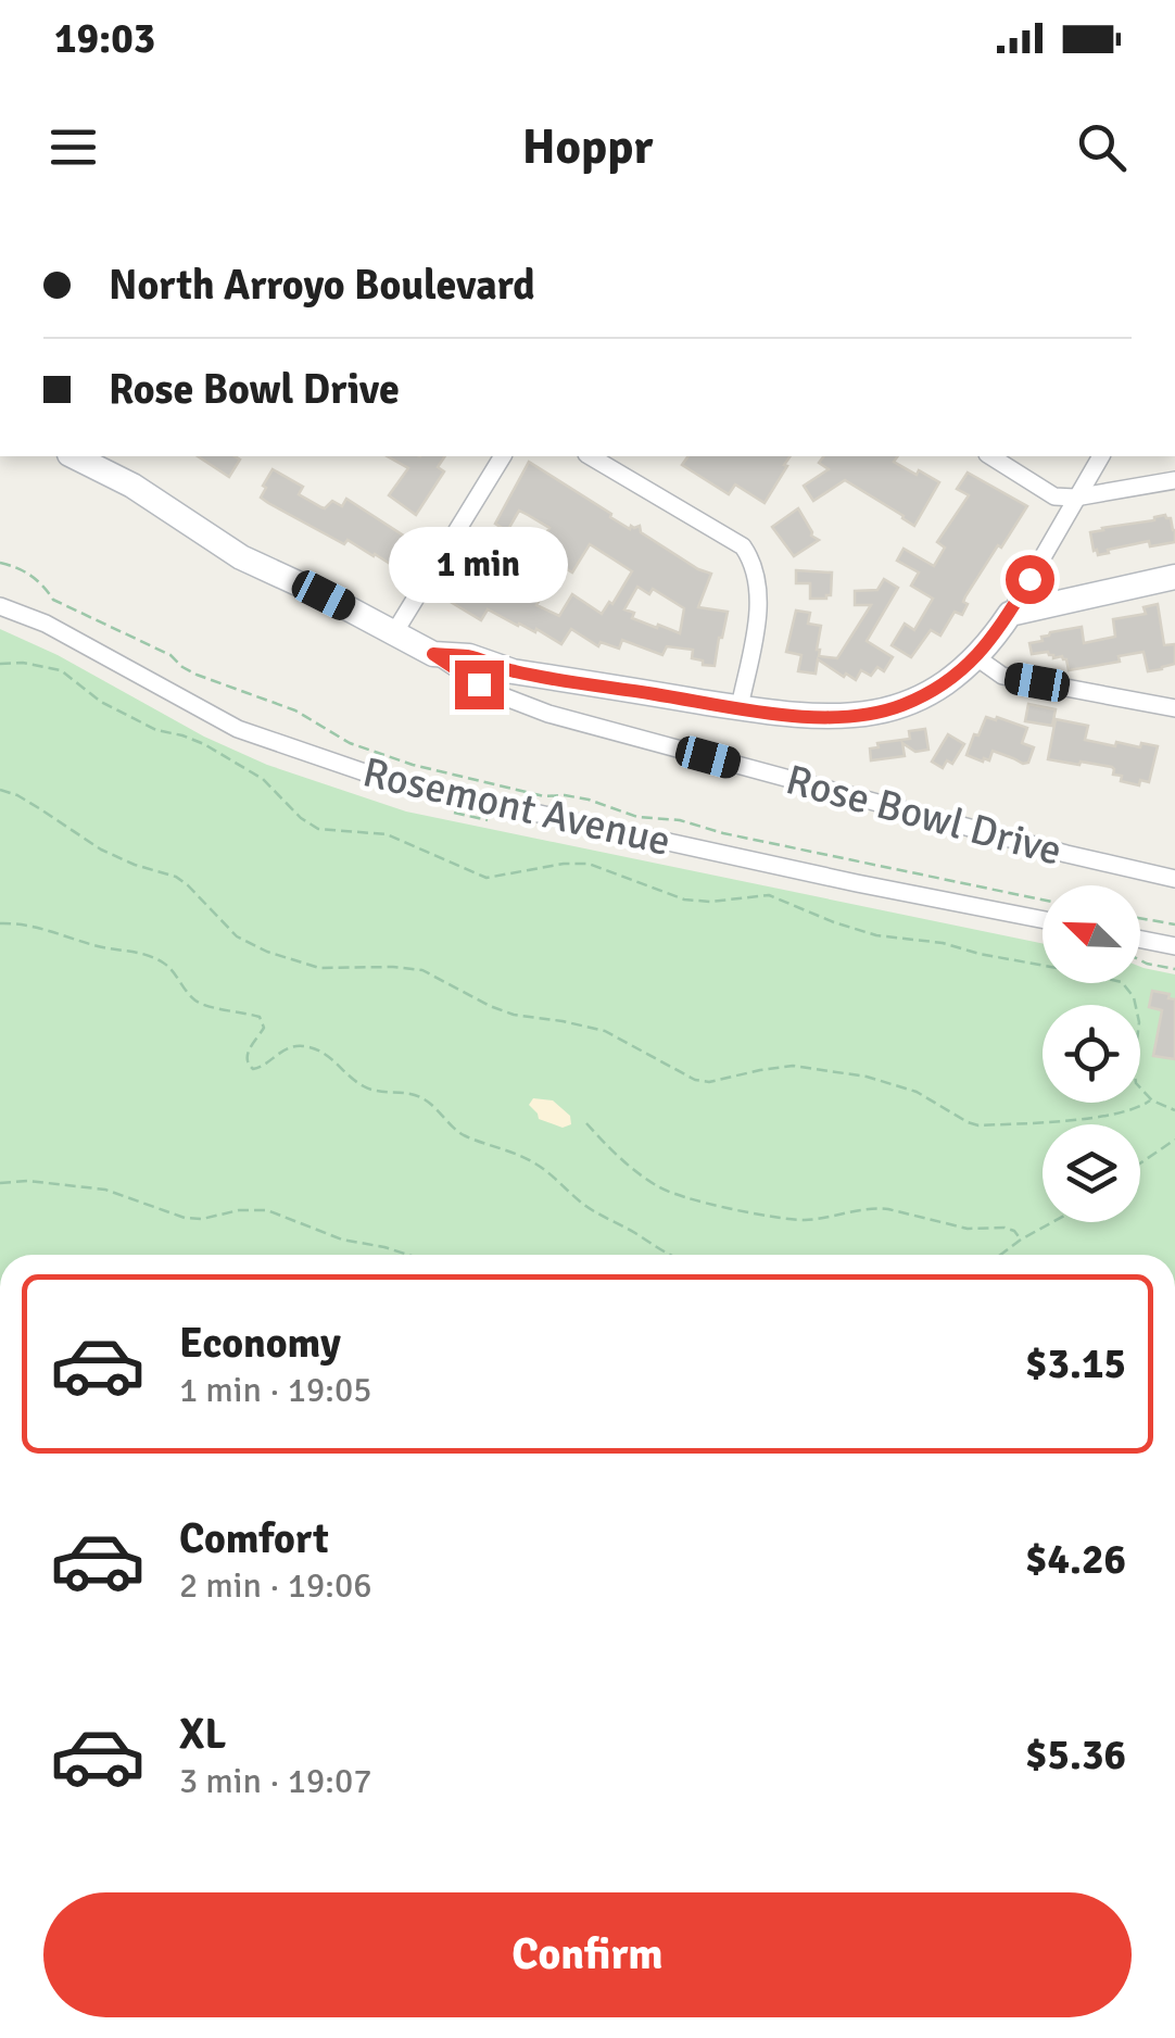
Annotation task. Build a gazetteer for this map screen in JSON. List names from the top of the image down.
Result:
{
  "streets": {
    "street": ["Rosemont Avenue", "Rose Bowl Drive"]
  },
  "north": "top left",
  "page": {
    "status": "19:03",
    "header": "Hoppr",
    "banner": ["North Arroyo Boulevard", "Rose Bowl Drive"],
    "bubble": "1 min",
    "list": [
      {
        "name": "Economy",
        "note": "1 min · 19:05",
        "value": "$3.15"
      },
      {
        "name": "Comfort",
        "note": "2 min · 19:06",
        "value": "$4.26"
      },
      {
        "name": "XL",
        "note": "3 min · 19:07",
        "value": "$5.36"
      }
    ],
    "buttons": "Confirm"
  }
}
